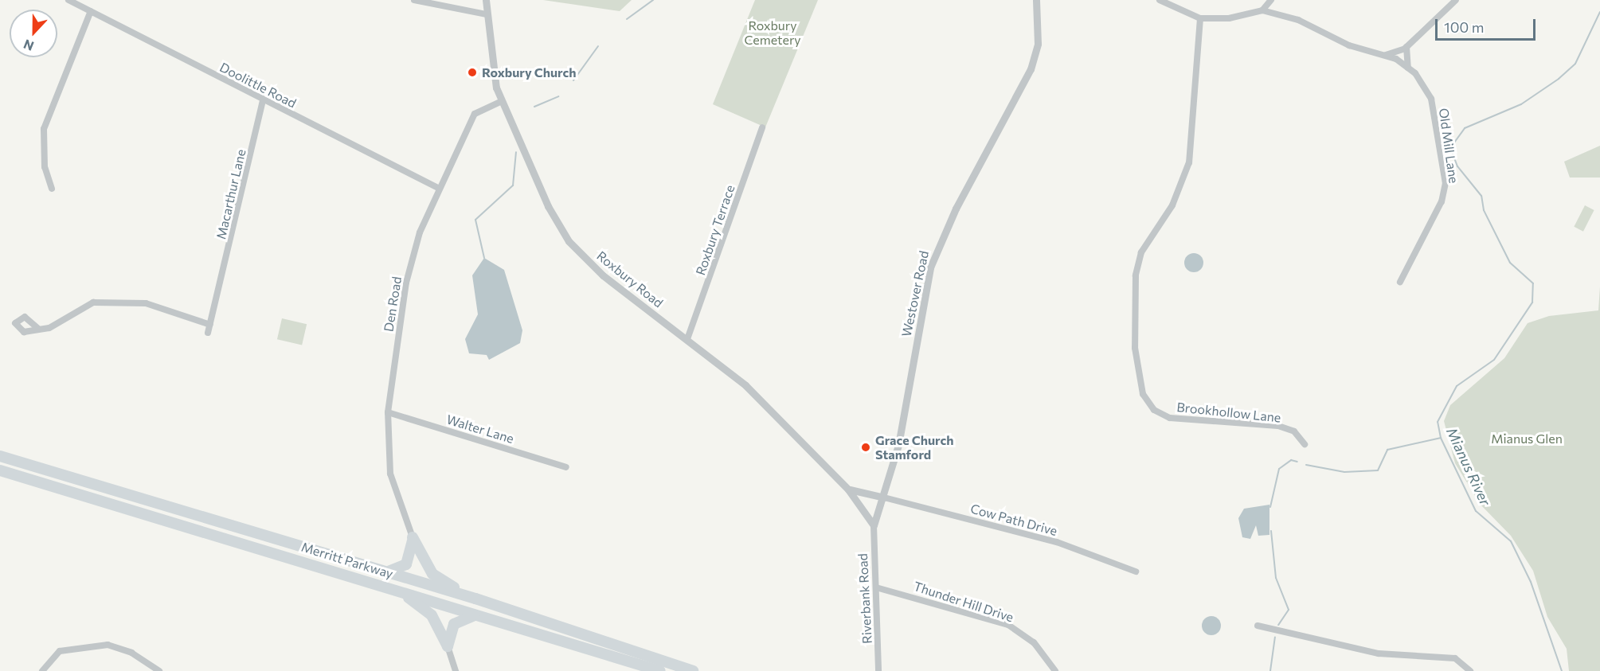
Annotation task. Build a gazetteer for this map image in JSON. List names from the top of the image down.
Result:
{
  "streets": {
    "highway": ["Merritt Parkway"],
    "street": [
      "Doolittle Road",
      "Old Mill Lane",
      "Macarthur Lane",
      "Roxbury Terrace",
      "Roxbury Road",
      "Westover Road",
      "Den Road",
      "Brookhollow Lane",
      "Walter Lane",
      "Cow Path Drive",
      "Riverbank Road",
      "Thunder Hill Drive"
    ]
  },
  "crossings": [
    ["Doolittle Road", "Macarthur Lane"],
    ["Doolittle Road", "Den Road"],
    ["Old Mill Lane", "Brookhollow Lane"],
    ["Roxbury Terrace", "Roxbury Road"],
    ["Roxbury Road", "Westover Road"],
    ["Roxbury Road", "Den Road"],
    ["Roxbury Road", "Riverbank Road"],
    ["Westover Road", "Cow Path Drive"],
    ["Westover Road", "Riverbank Road"],
    ["Den Road", "Walter Lane"],
    ["Riverbank Road", "Thunder Hill Drive"]
  ],
  "water": ["Mianus River"],
  "parks": ["Roxbury Cemetery", "Mianus Glen"],
  "places": ["Roxbury Church", "Grace Church Stamford"],
  "scale_bar": "100 m",
  "north": "bottom"
}
